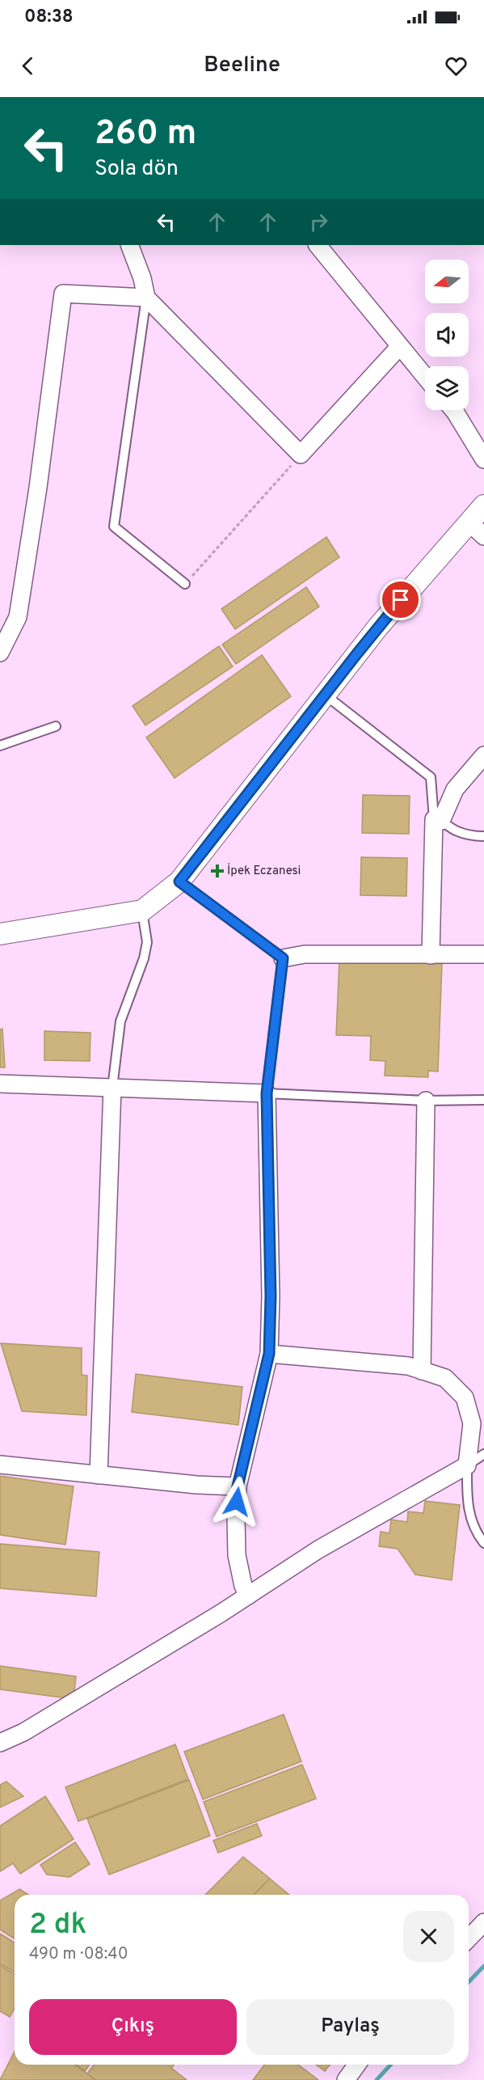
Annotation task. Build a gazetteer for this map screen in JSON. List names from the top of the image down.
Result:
{
  "places": {
    "health": ["İpek Eczanesi"]
  },
  "north": "left",
  "page": {
    "status": "08:38",
    "header": "Beeline",
    "turn": ["260 m", "Sola dön"],
    "heading": ["2 dk", "490 m · 08:40"],
    "buttons": ["Çıkış", "Paylaş"]
  }
}
